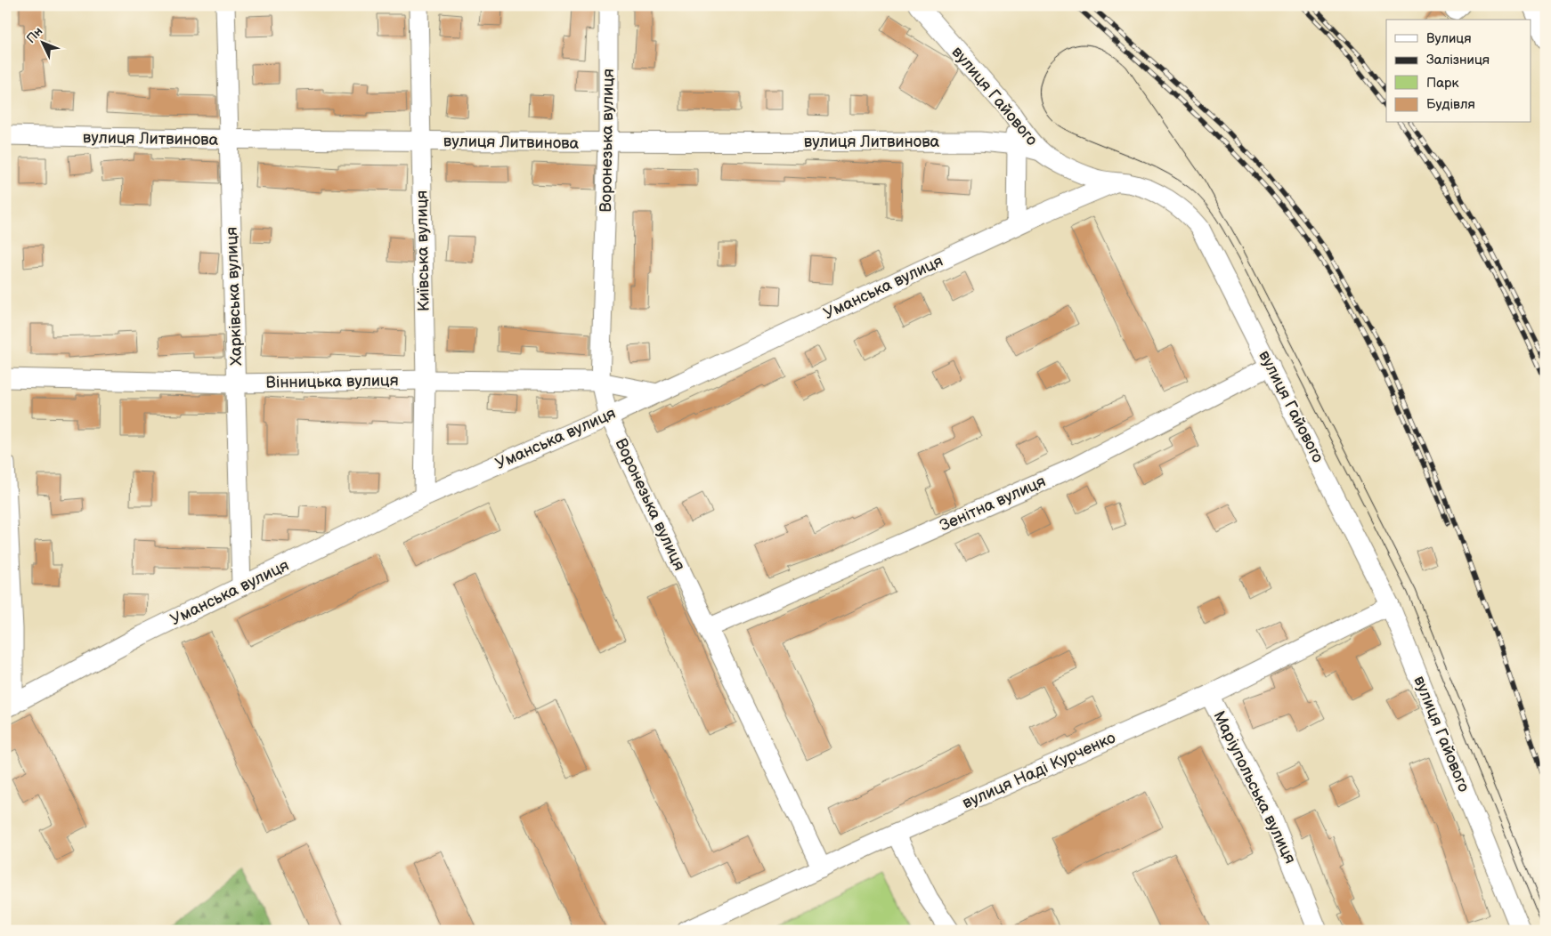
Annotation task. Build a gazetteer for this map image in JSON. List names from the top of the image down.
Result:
{
  "streets": {
    "street": [
      "вулиця Гайового",
      "вулиця Литвинова",
      "Воронезька вулиця",
      "Київська вулиця",
      "Уманська вулиця",
      "Харківська вулиця",
      "Вінницька вулиця",
      "Зенітна вулиця",
      "вулиця Наді Курченко",
      "Маріупольська вулиця"
    ]
  },
  "crossings": [
    ["вулиця Гайового", "вулиця Литвинова"],
    ["вулиця Гайового", "Уманська вулиця"],
    ["вулиця Гайового", "Зенітна вулиця"],
    ["вулиця Гайового", "вулиця Наді Курченко"],
    ["вулиця Литвинова", "Воронезька вулиця"],
    ["вулиця Литвинова", "Київська вулиця"],
    ["вулиця Литвинова", "Харківська вулиця"],
    ["Воронезька вулиця", "Уманська вулиця"],
    ["Воронезька вулиця", "Вінницька вулиця"],
    ["Воронезька вулиця", "Зенітна вулиця"],
    ["Воронезька вулиця", "вулиця Наді Курченко"],
    ["Київська вулиця", "Уманська вулиця"],
    ["Київська вулиця", "Вінницька вулиця"],
    ["Уманська вулиця", "Харківська вулиця"],
    ["Уманська вулиця", "Вінницька вулиця"],
    ["Харківська вулиця", "Вінницька вулиця"],
    ["вулиця Наді Курченко", "Маріупольська вулиця"]
  ],
  "legend": [
    "Вулиця",
    "Залізниця",
    "Парк",
    "Будівля"
  ],
  "north": "top left"
}
